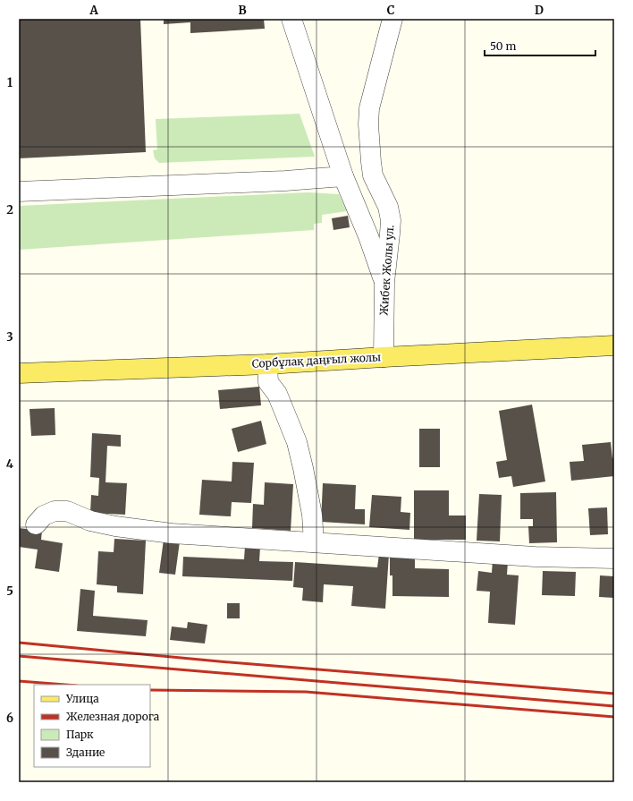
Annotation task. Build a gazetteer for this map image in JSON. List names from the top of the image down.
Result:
{
  "streets": {
    "main road": ["Сорбұлақ даңғыл жолы"],
    "street": ["Жибек Жолы ул."]
  },
  "crossings": [
    ["Жибек Жолы ул.", "Сорбұлақ даңғыл жолы"]
  ],
  "legend": [
    "Улица",
    "Железная дорога",
    "Парк",
    "Здание"
  ],
  "scale_bar": "50 m",
  "grid": {
    "columns": [
      "A",
      "B",
      "C",
      "D"
    ],
    "rows": [
      "1",
      "2",
      "3",
      "4",
      "5",
      "6"
    ]
  }
}
